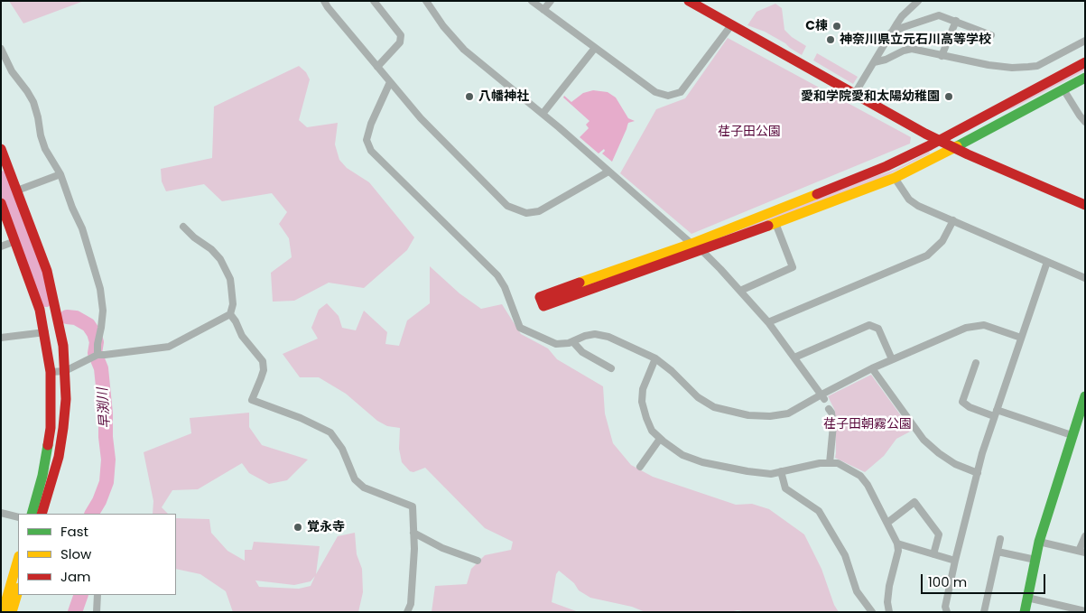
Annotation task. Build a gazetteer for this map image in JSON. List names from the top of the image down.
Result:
{
  "water": ["早渕川"],
  "parks": ["荏子田公園", "荏子田朝霧公園"],
  "places": [
    "C棟",
    "神奈川県立元石川高等学校",
    "八幡神社",
    "愛和学院愛和太陽幼稚園",
    "覚永寺"
  ],
  "legend": ["Fast", "Slow", "Jam"],
  "scale_bar": "100 m"
}
